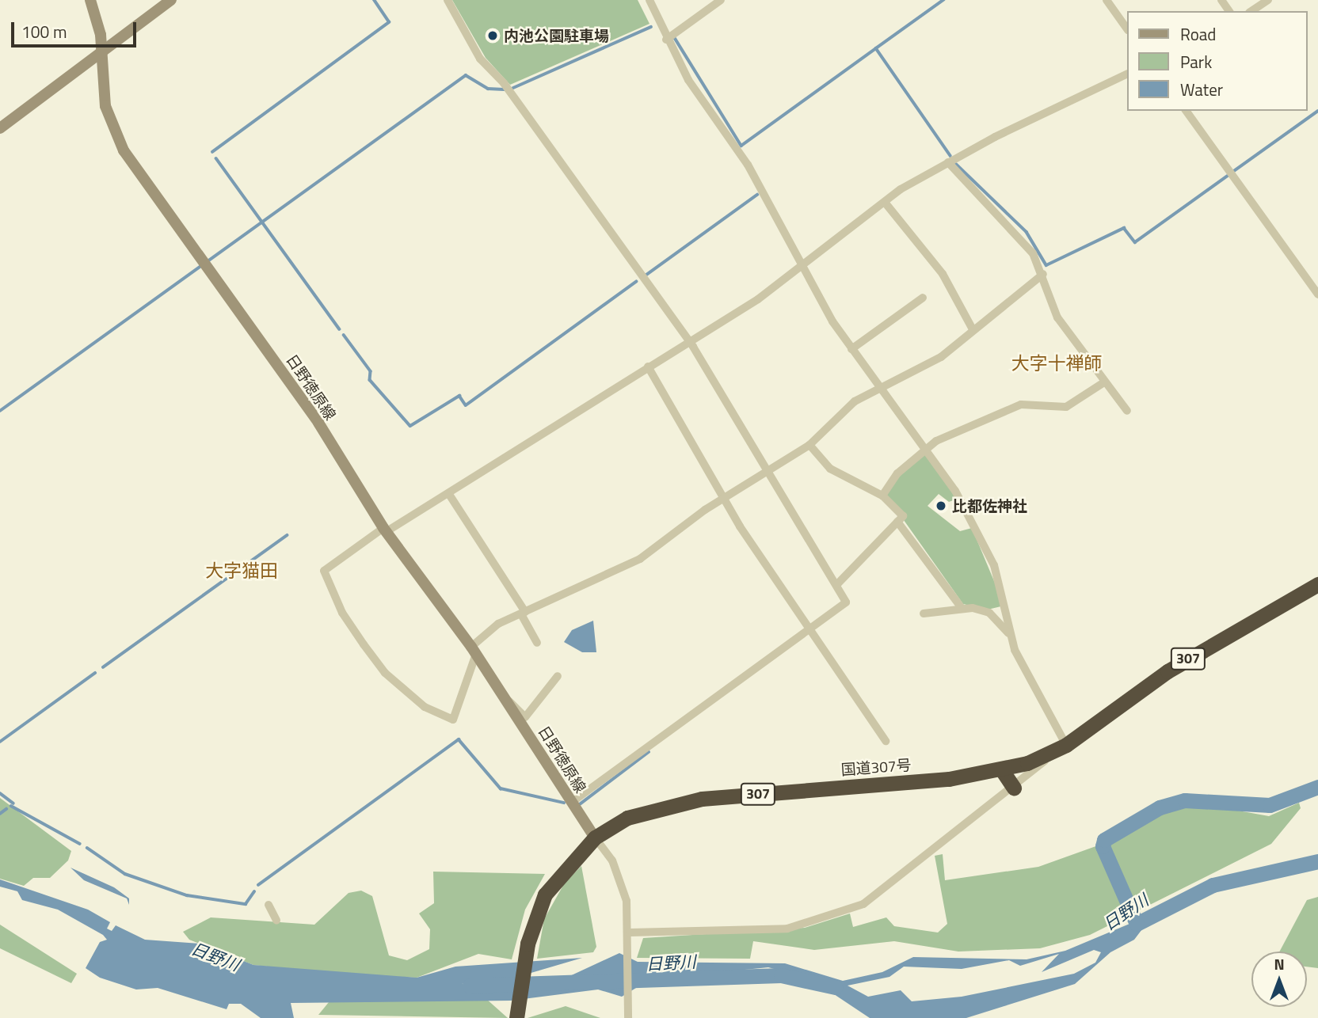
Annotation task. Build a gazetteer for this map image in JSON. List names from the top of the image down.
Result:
{
  "streets": {
    "highway": ["307", "国道307号"],
    "main road": ["日野徳原線"]
  },
  "crossings": [
    ["日野徳原線", "国道307号"]
  ],
  "districts": ["大字十禅師", "大字猫田"],
  "water": ["日野川"],
  "places": ["内池公園駐車場", "比都佐神社"],
  "legend": ["Road", "Park", "Water"],
  "scale_bar": "100 m",
  "north": "top"
}
